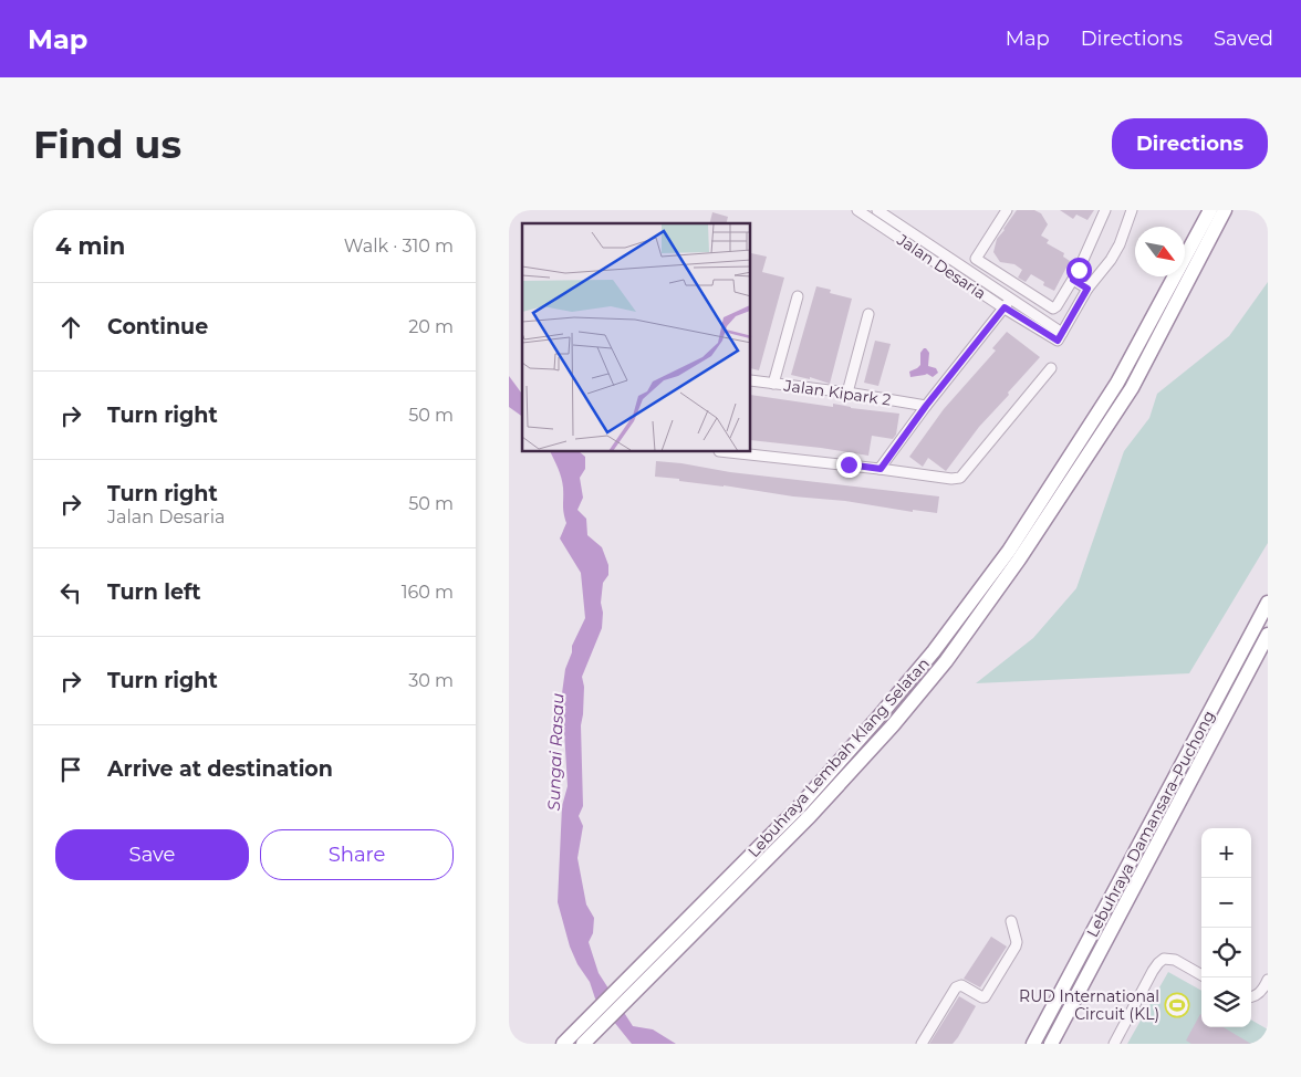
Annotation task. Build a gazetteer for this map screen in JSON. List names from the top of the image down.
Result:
{
  "streets": {
    "highway": ["Lebuhraya Lembah Klang Selatan", "Lebuhraya Damansara–Puchong"],
    "street": ["Jalan Desaria", "Jalan Kipark 2"]
  },
  "water": ["Sungai Rasau"],
  "places": {
    "sports": ["RUD International Circuit (KL)"]
  },
  "north": "bottom right",
  "page": {
    "header": "Map",
    "nav": ["Map", "Directions", "Saved"],
    "buttons": [
      "Directions",
      ["Save", "Share"]
    ],
    "title": "Find us",
    "heading": ["4 min", "Walk · 310 m"],
    "list": [
      ["Continue", "20 m"],
      ["Turn right", "50 m"],
      ["Turn right", "Jalan Desaria", "50 m"],
      ["Turn left", "160 m"],
      ["Turn right", "30 m"],
      "Arrive at destination"
    ],
    "map_buttons": ["+", "−"]
  }
}
